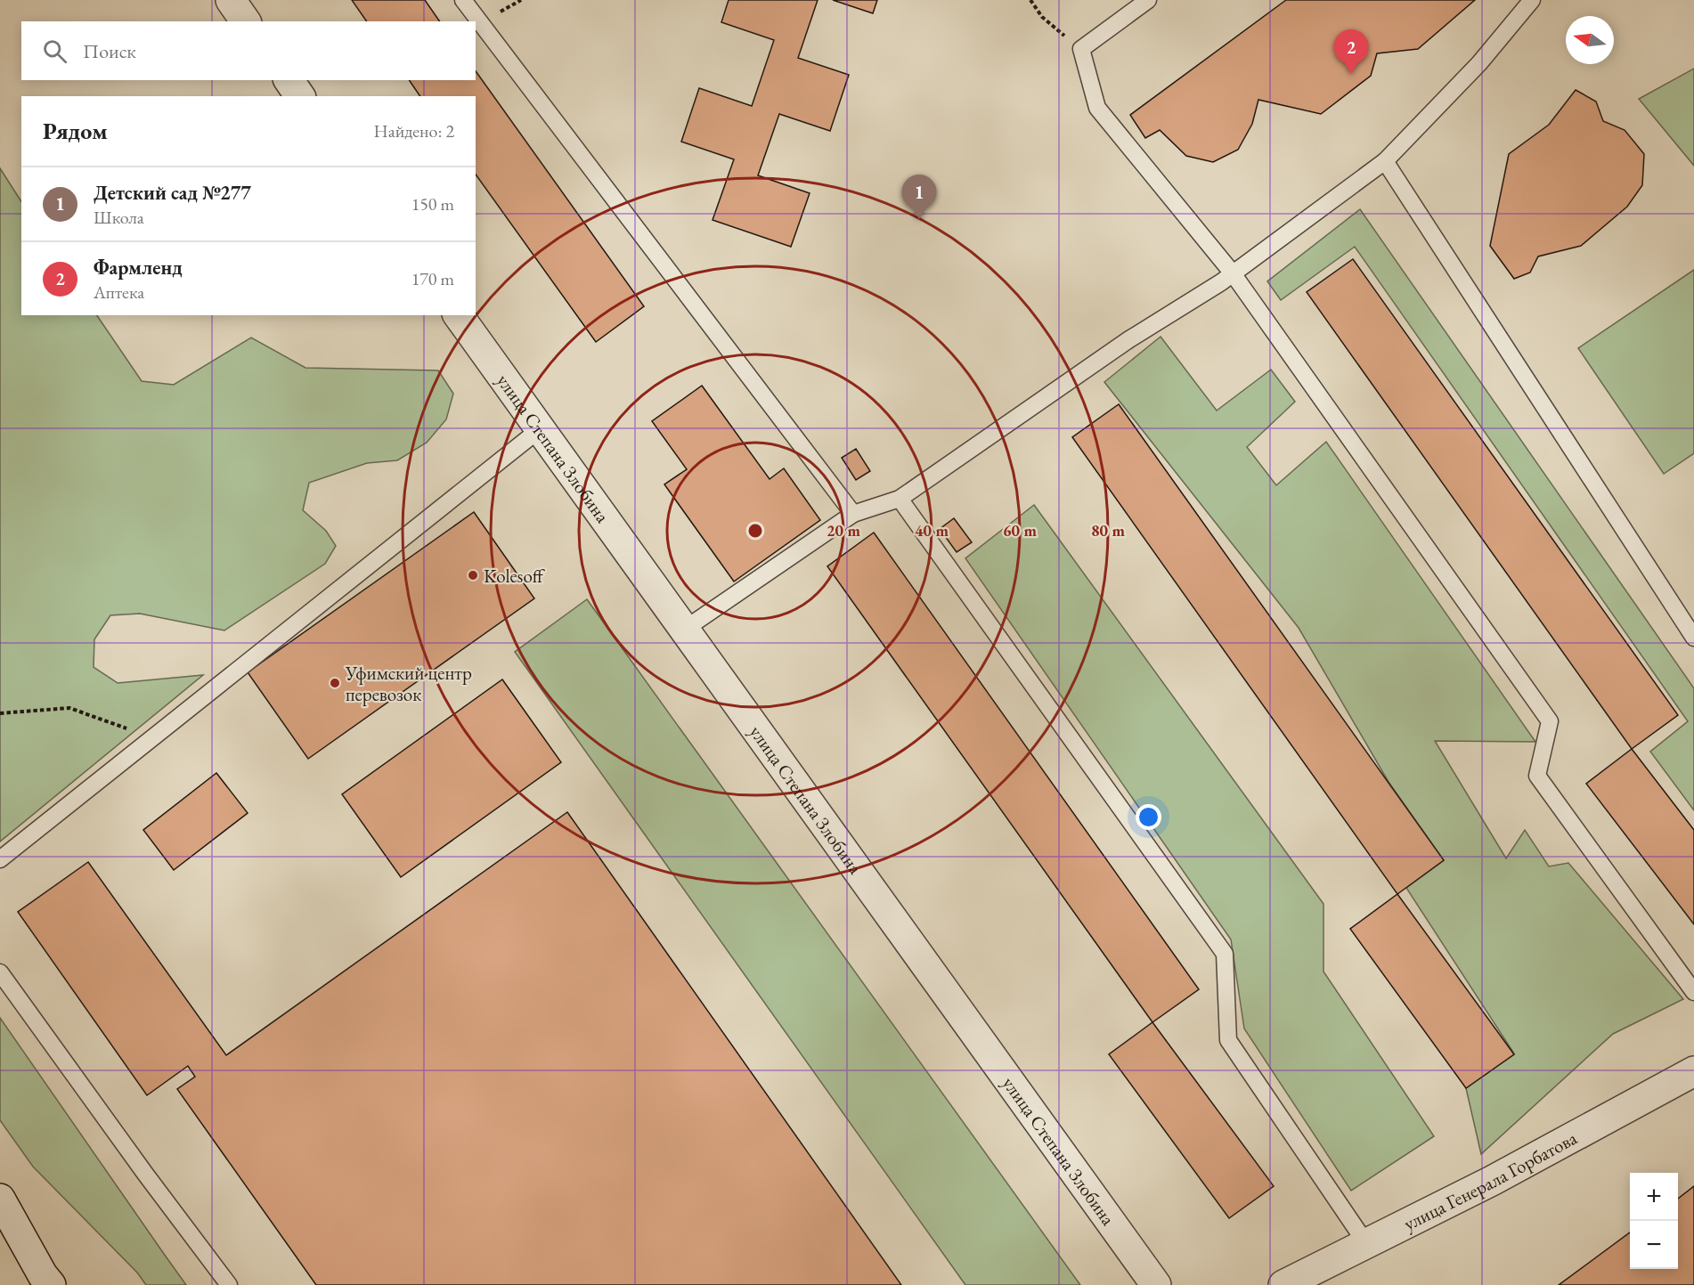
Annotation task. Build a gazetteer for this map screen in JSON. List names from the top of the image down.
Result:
{
  "streets": {
    "street": ["улица Степана Злобина", "улица Генерала Горбатова"]
  },
  "places": ["Kolesoff", "Уфимский центр перевозок"],
  "north": "left",
  "page": {
    "search": "Поиск",
    "pins": ["2", "1"],
    "heading": ["Рядом", "Найдено: 2"],
    "list": [
      {
        "mark": "1",
        "name": "Детский сад №277",
        "note": "Школа",
        "value": "150 m"
      },
      {
        "mark": "2",
        "name": "Фармленд",
        "note": "Аптека",
        "value": "170 m"
      }
    ],
    "map_buttons": ["+", "−"]
  },
  "rings": [
    "20 m",
    "40 m",
    "60 m",
    "80 m"
  ]
}
